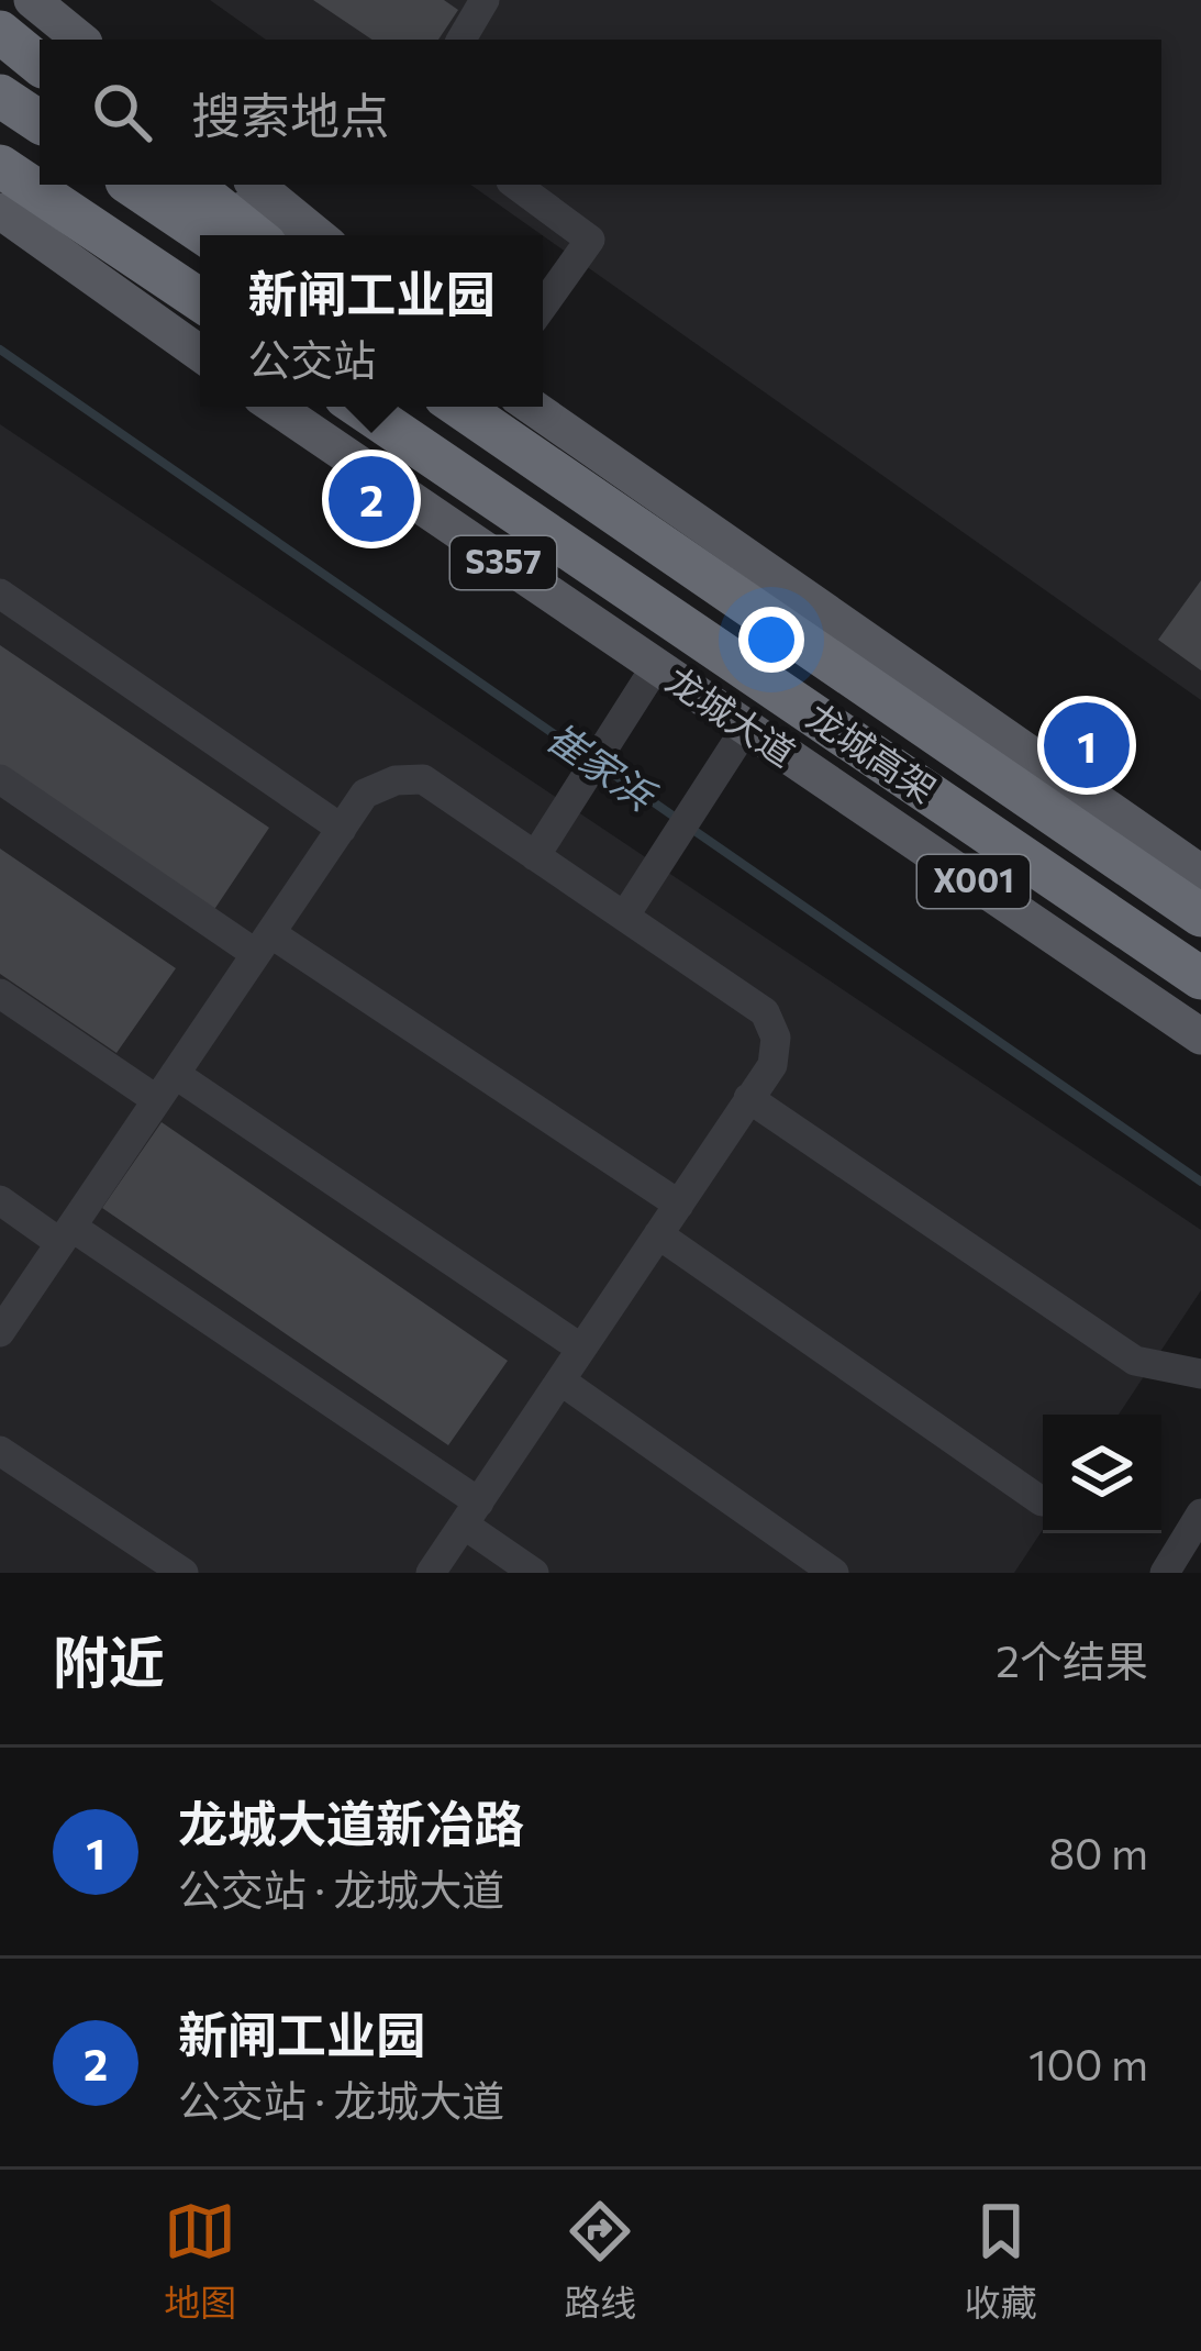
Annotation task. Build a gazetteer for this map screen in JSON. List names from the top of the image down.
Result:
{
  "streets": {
    "highway": ["龙城高架"],
    "main road": ["S357", "龙城大道", "X001"]
  },
  "water": ["崔家浜"],
  "page": {
    "search": "搜索地点",
    "popup": ["新闸工业园", "公交站"],
    "pins": ["2", "1"],
    "heading": ["附近", "2个结果"],
    "list": [
      {
        "mark": "1",
        "name": "龙城大道新冶路",
        "note": "公交站 · 龙城大道",
        "value": "80 m"
      },
      {
        "mark": "2",
        "name": "新闸工业园",
        "note": "公交站 · 龙城大道",
        "value": "100 m"
      }
    ],
    "nav": ["地图", "路线", "收藏"]
  }
}
